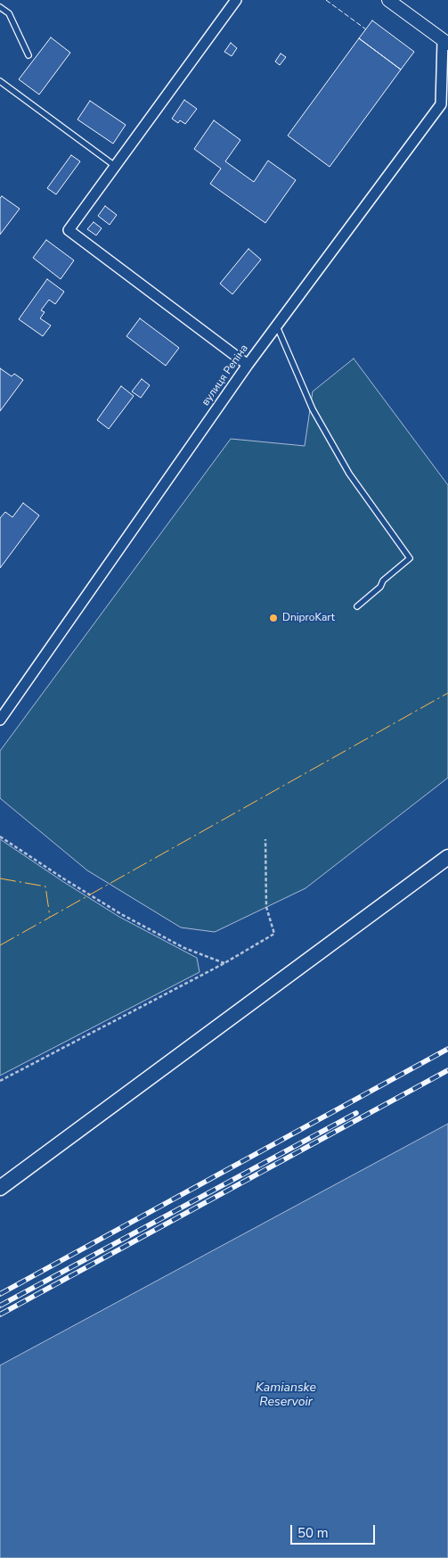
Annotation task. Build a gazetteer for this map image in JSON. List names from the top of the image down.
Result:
{
  "streets": {
    "street": ["вулиця Репіна"]
  },
  "water": ["Kamianske Reservoir"],
  "places": ["DniproKart"],
  "scale_bar": "50 m"
}
